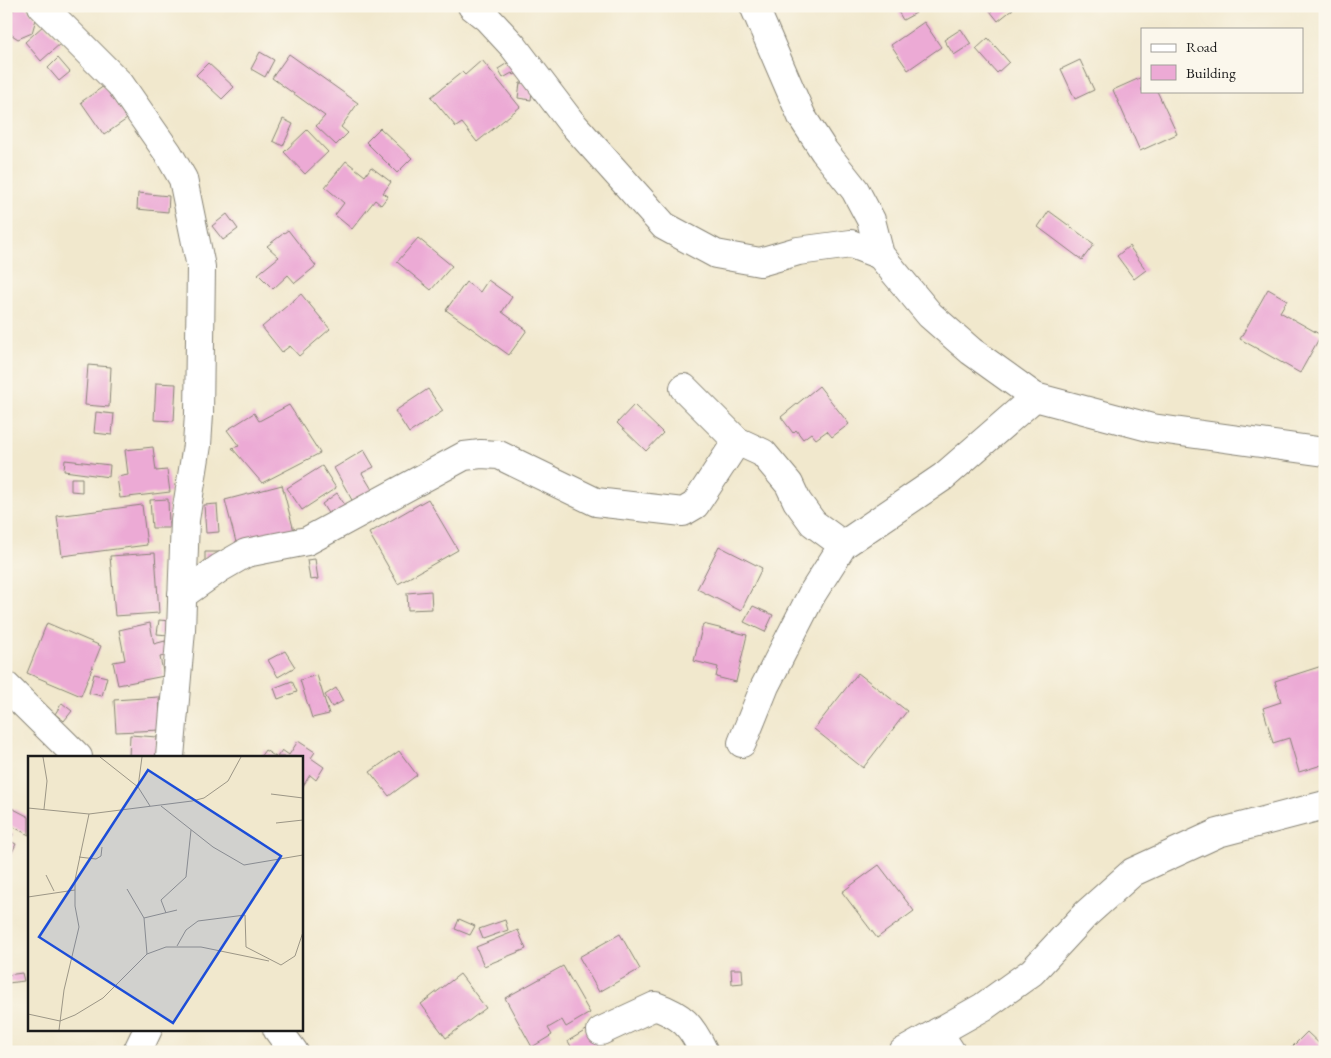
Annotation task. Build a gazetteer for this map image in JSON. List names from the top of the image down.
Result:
{
  "legend": ["Road", "Building"]
}
